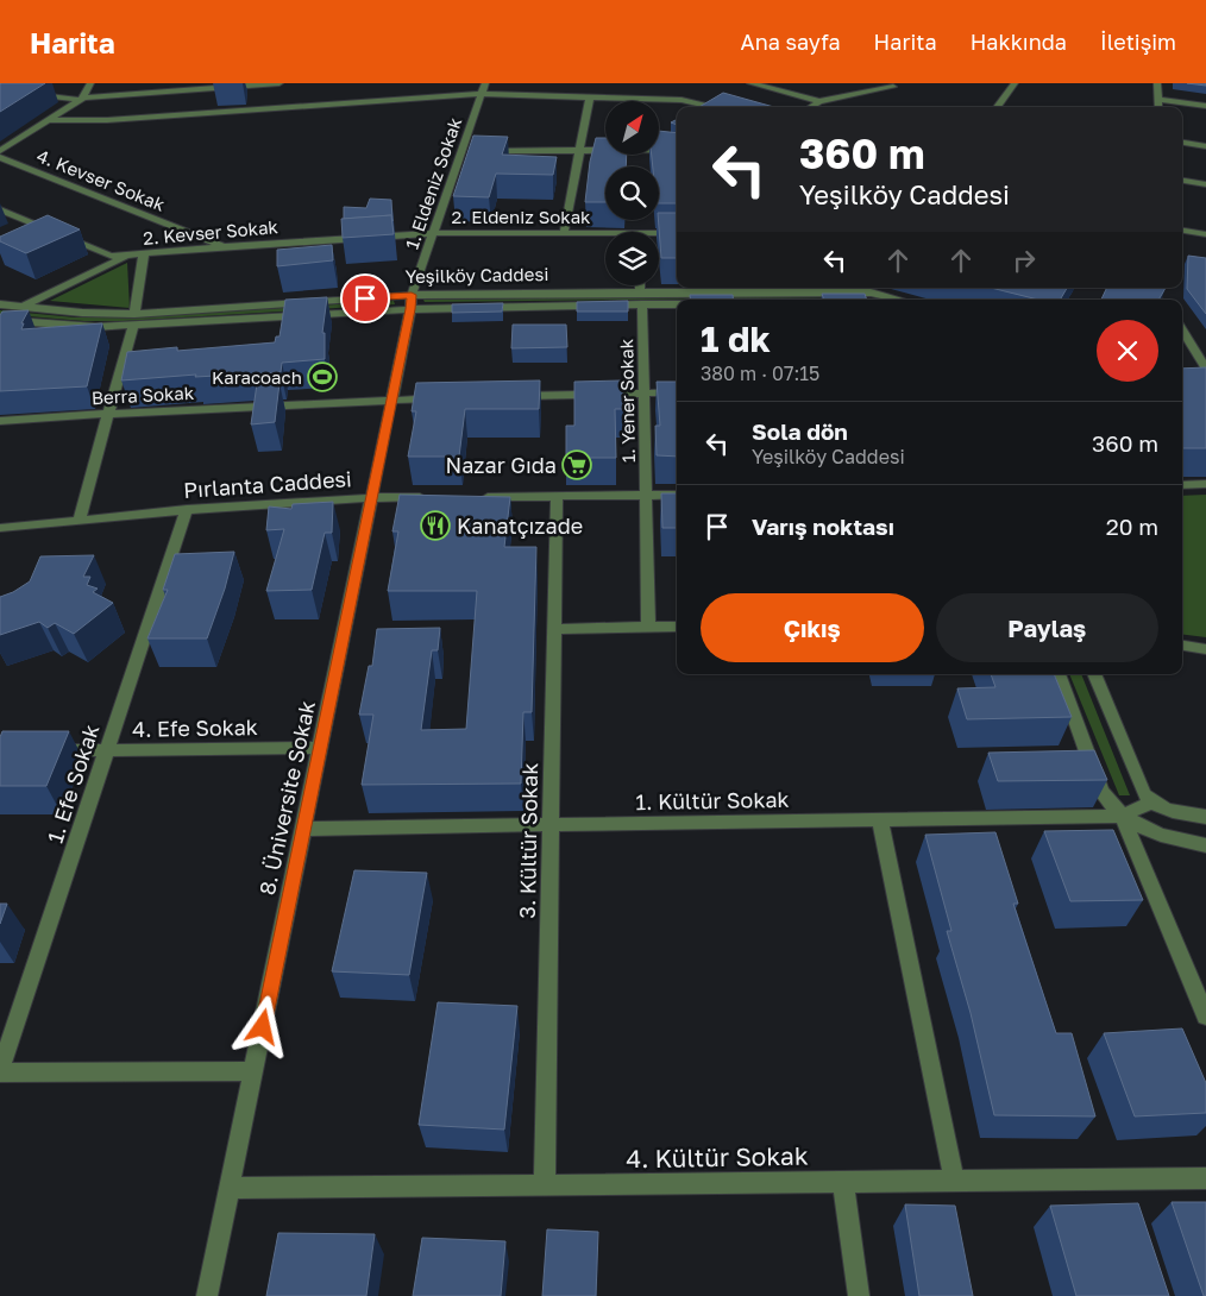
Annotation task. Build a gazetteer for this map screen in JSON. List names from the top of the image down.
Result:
{
  "streets": {
    "street": [
      "4. Kevser Sokak",
      "1. Eldeniz Sokak",
      "2. Eldeniz Sokak",
      "2. Kevser Sokak",
      "Yeşilköy Caddesi",
      "Berra Sokak",
      "1. Yener Sokak",
      "Pırlanta Caddesi",
      "4. Efe Sokak",
      "1. Efe Sokak",
      "8. Üniversite Sokak",
      "1. Kültür Sokak",
      "3. Kültür Sokak",
      "4. Kültür Sokak"
    ]
  },
  "crossings": [
    ["4. Kevser Sokak", "2. Kevser Sokak"],
    ["1. Eldeniz Sokak", "2. Eldeniz Sokak"],
    ["1. Eldeniz Sokak", "2. Kevser Sokak"],
    ["1. Eldeniz Sokak", "Yeşilköy Caddesi"],
    ["1. Eldeniz Sokak", "8. Üniversite Sokak"],
    ["2. Eldeniz Sokak", "2. Kevser Sokak"],
    ["Yeşilköy Caddesi", "1. Yener Sokak"],
    ["Yeşilköy Caddesi", "8. Üniversite Sokak"],
    ["Berra Sokak", "8. Üniversite Sokak"],
    ["Pırlanta Caddesi", "1. Efe Sokak"],
    ["Pırlanta Caddesi", "8. Üniversite Sokak"],
    ["4. Efe Sokak", "1. Efe Sokak"],
    ["4. Efe Sokak", "8. Üniversite Sokak"],
    ["8. Üniversite Sokak", "1. Kültür Sokak"],
    ["8. Üniversite Sokak", "4. Kültür Sokak"],
    ["1. Kültür Sokak", "3. Kültür Sokak"],
    ["3. Kültür Sokak", "4. Kültür Sokak"]
  ],
  "places": {
    "sports": ["Karacoach"],
    "supermarket": ["Nazar Gıda"],
    "restaurant": ["Kanatçızade"]
  },
  "north": "top right",
  "page": {
    "header": "Harita",
    "nav": [
      "Ana sayfa",
      "Harita",
      "Hakkında",
      "İletişim"
    ],
    "turn": ["360 m", "Yeşilköy Caddesi"],
    "heading": ["1 dk", "380 m · 07:15"],
    "list": [
      {
        "name": "Sola dön",
        "note": "Yeşilköy Caddesi",
        "value": "360 m"
      },
      {
        "name": "Varış noktası",
        "value": "20 m"
      }
    ],
    "buttons": ["Çıkış", "Paylaş"]
  }
}
